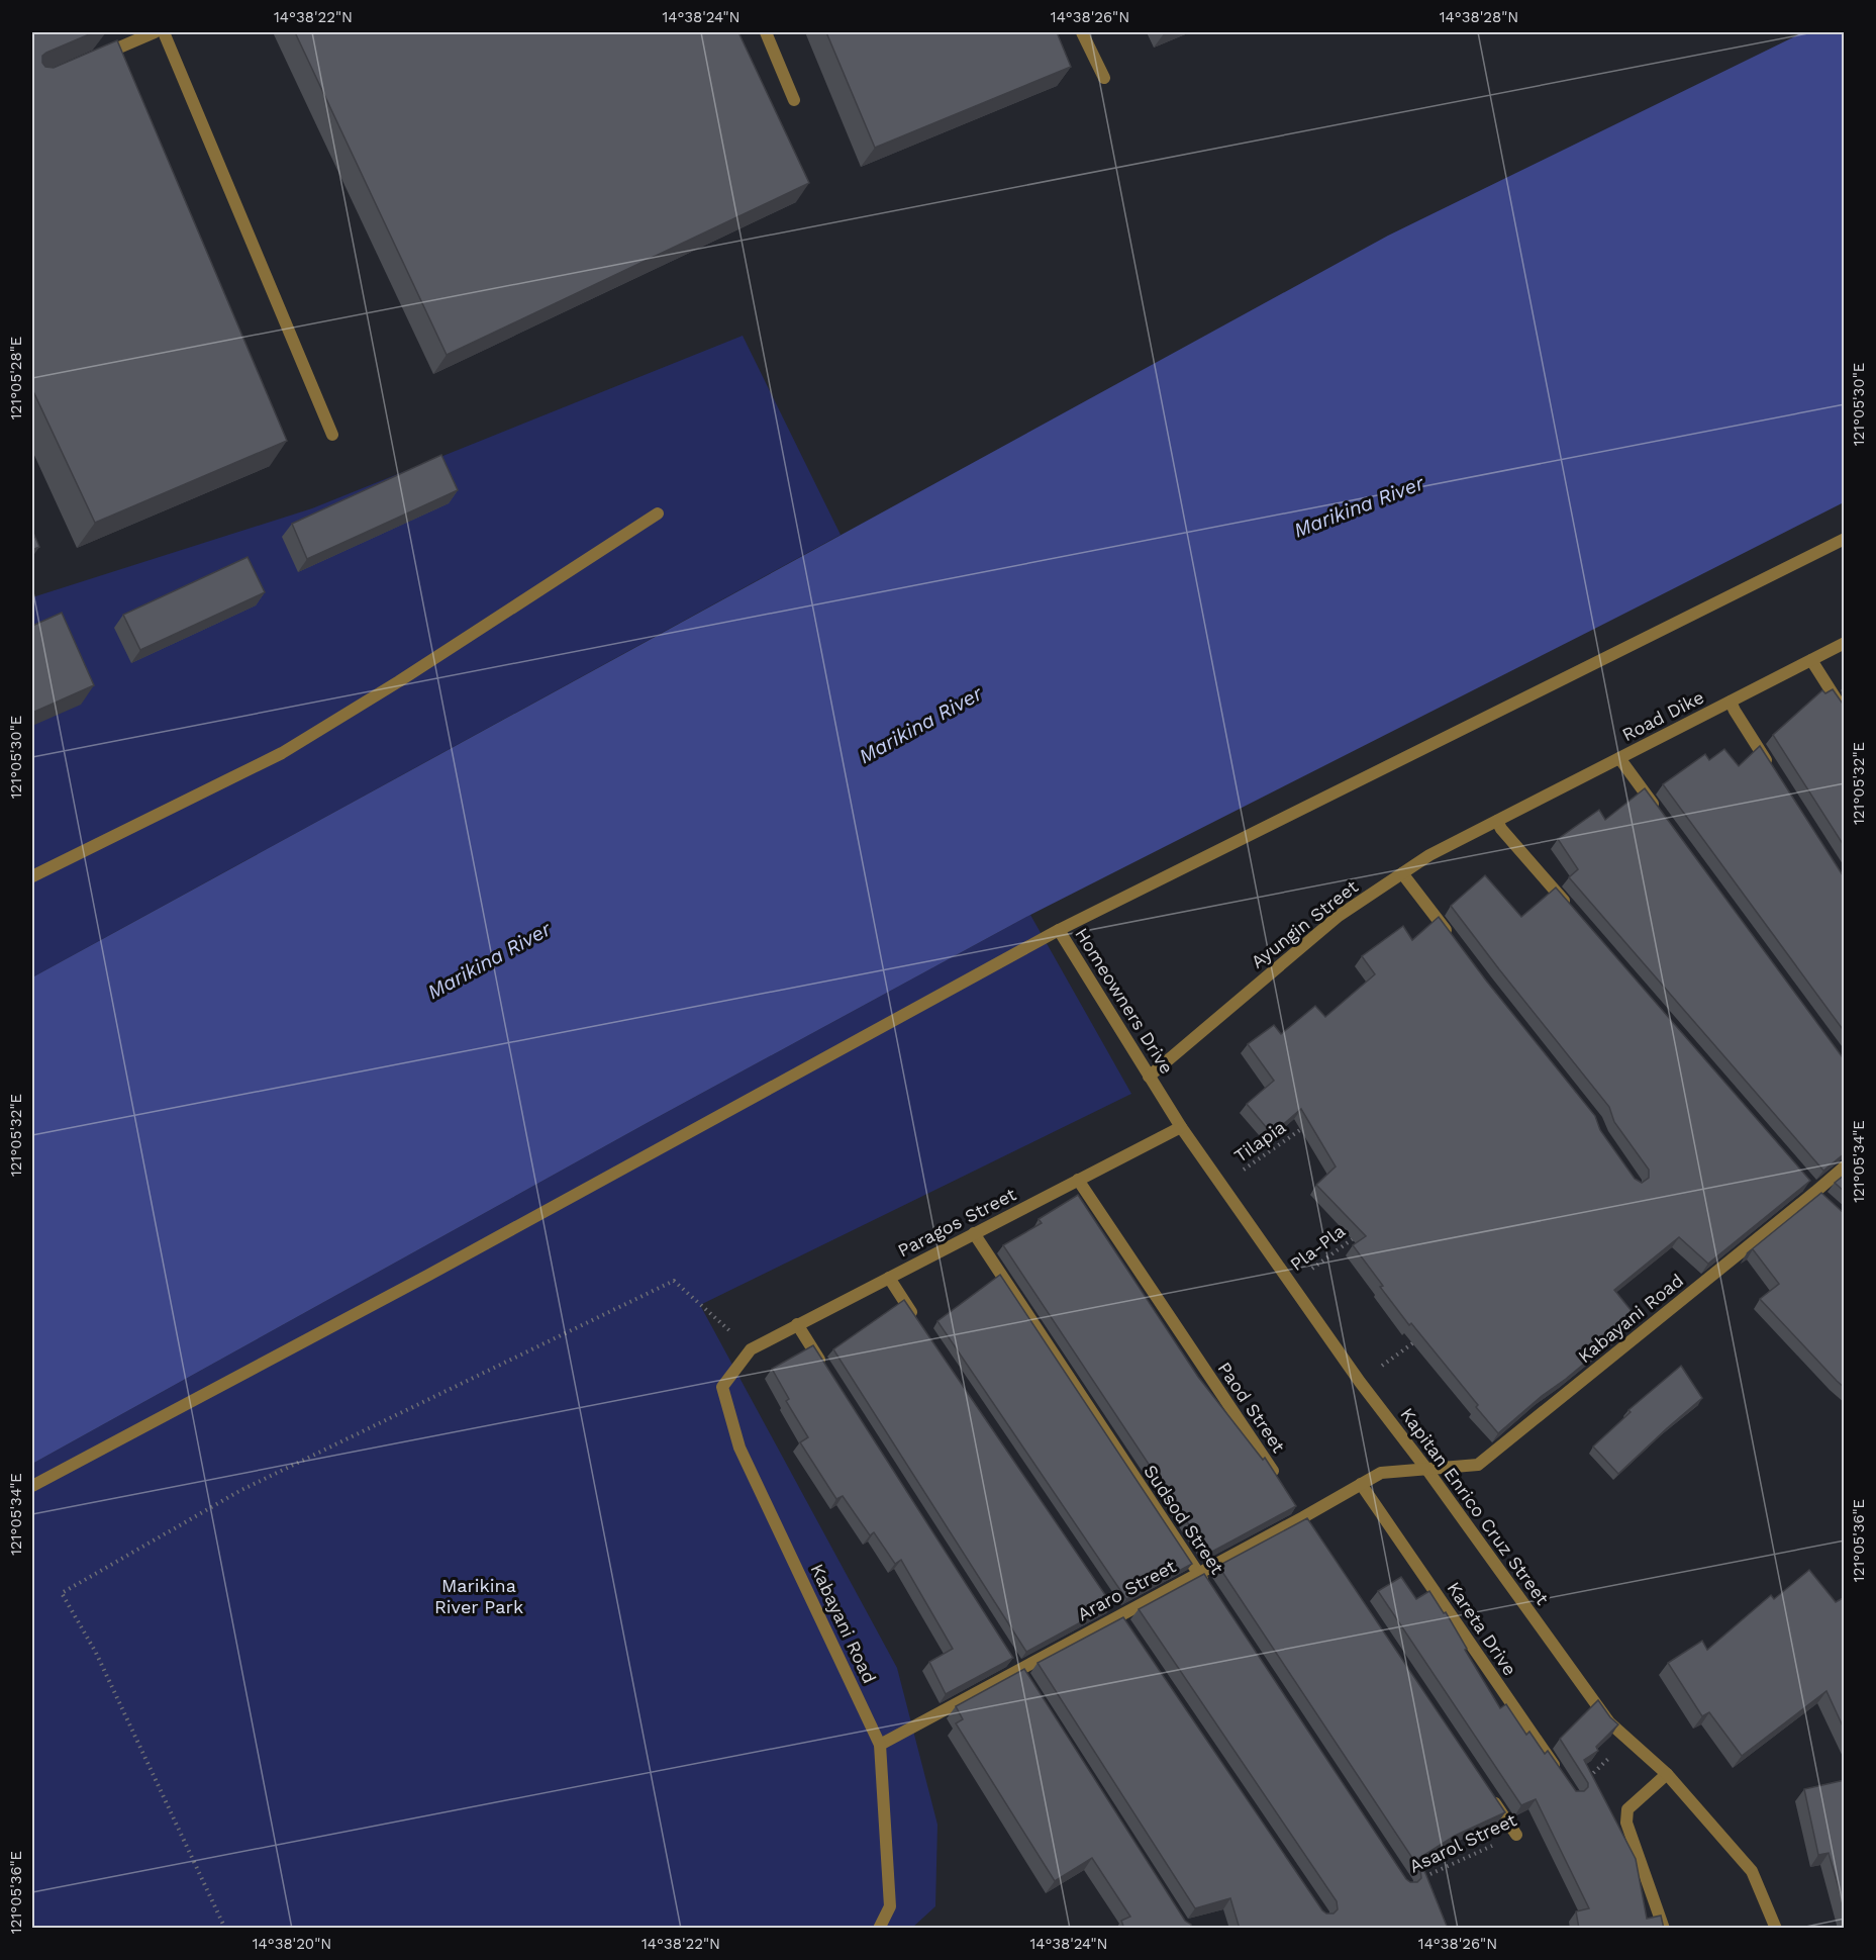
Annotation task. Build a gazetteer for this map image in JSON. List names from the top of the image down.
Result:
{
  "streets": {
    "street": [
      "Road Dike",
      "Ayungin Street",
      "Homeowners Drive",
      "Paragos Street",
      "Kabayani Road",
      "Paod Street",
      "Kapitan Enrico Cruz Street",
      "Sudsod Street",
      "Araro Street",
      "Kareta Drive"
    ],
    "path": ["Tilapia", "Pla-Pla", "Asarol Street"]
  },
  "crossings": [
    ["Road Dike", "Ayungin Street"],
    ["Ayungin Street", "Homeowners Drive"],
    ["Homeowners Drive", "Kapitan Enrico Cruz Street"],
    ["Tilapia", "Kapitan Enrico Cruz Street"],
    ["Paragos Street", "Kabayani Road"],
    ["Paragos Street", "Paod Street"],
    ["Paragos Street", "Kapitan Enrico Cruz Street"],
    ["Paragos Street", "Sudsod Street"],
    ["Pla-Pla", "Kapitan Enrico Cruz Street"],
    ["Kabayani Road", "Kapitan Enrico Cruz Street"],
    ["Kabayani Road", "Araro Street"],
    ["Kapitan Enrico Cruz Street", "Araro Street"],
    ["Sudsod Street", "Araro Street"],
    ["Araro Street", "Kareta Drive"]
  ],
  "water": ["Marikina River"],
  "parks": ["Marikina River Park"],
  "coordinates": [
    "14°38'22\"N",
    "14°38'24\"N",
    "14°38'26\"N",
    "14°38'28\"N",
    "121°05'28\"E",
    "121°05'30\"E",
    "121°05'32\"E",
    "121°05'34\"E",
    "121°05'36\"E",
    "14°38'20\"N"
  ]
}
